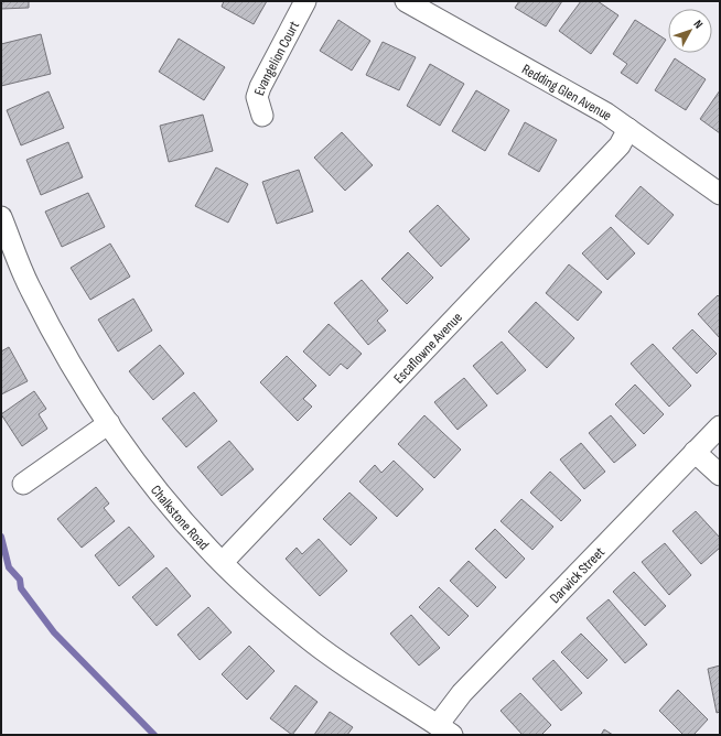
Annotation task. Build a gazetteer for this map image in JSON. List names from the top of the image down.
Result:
{
  "streets": {
    "street": [
      "Evangelion Court",
      "Redding Glen Avenue",
      "Escaflowne Avenue",
      "Chalkstone Road",
      "Darwick Street"
    ]
  },
  "crossings": [
    ["Redding Glen Avenue", "Escaflowne Avenue"],
    ["Escaflowne Avenue", "Chalkstone Road"],
    ["Chalkstone Road", "Darwick Street"]
  ],
  "north": "top right"
}
